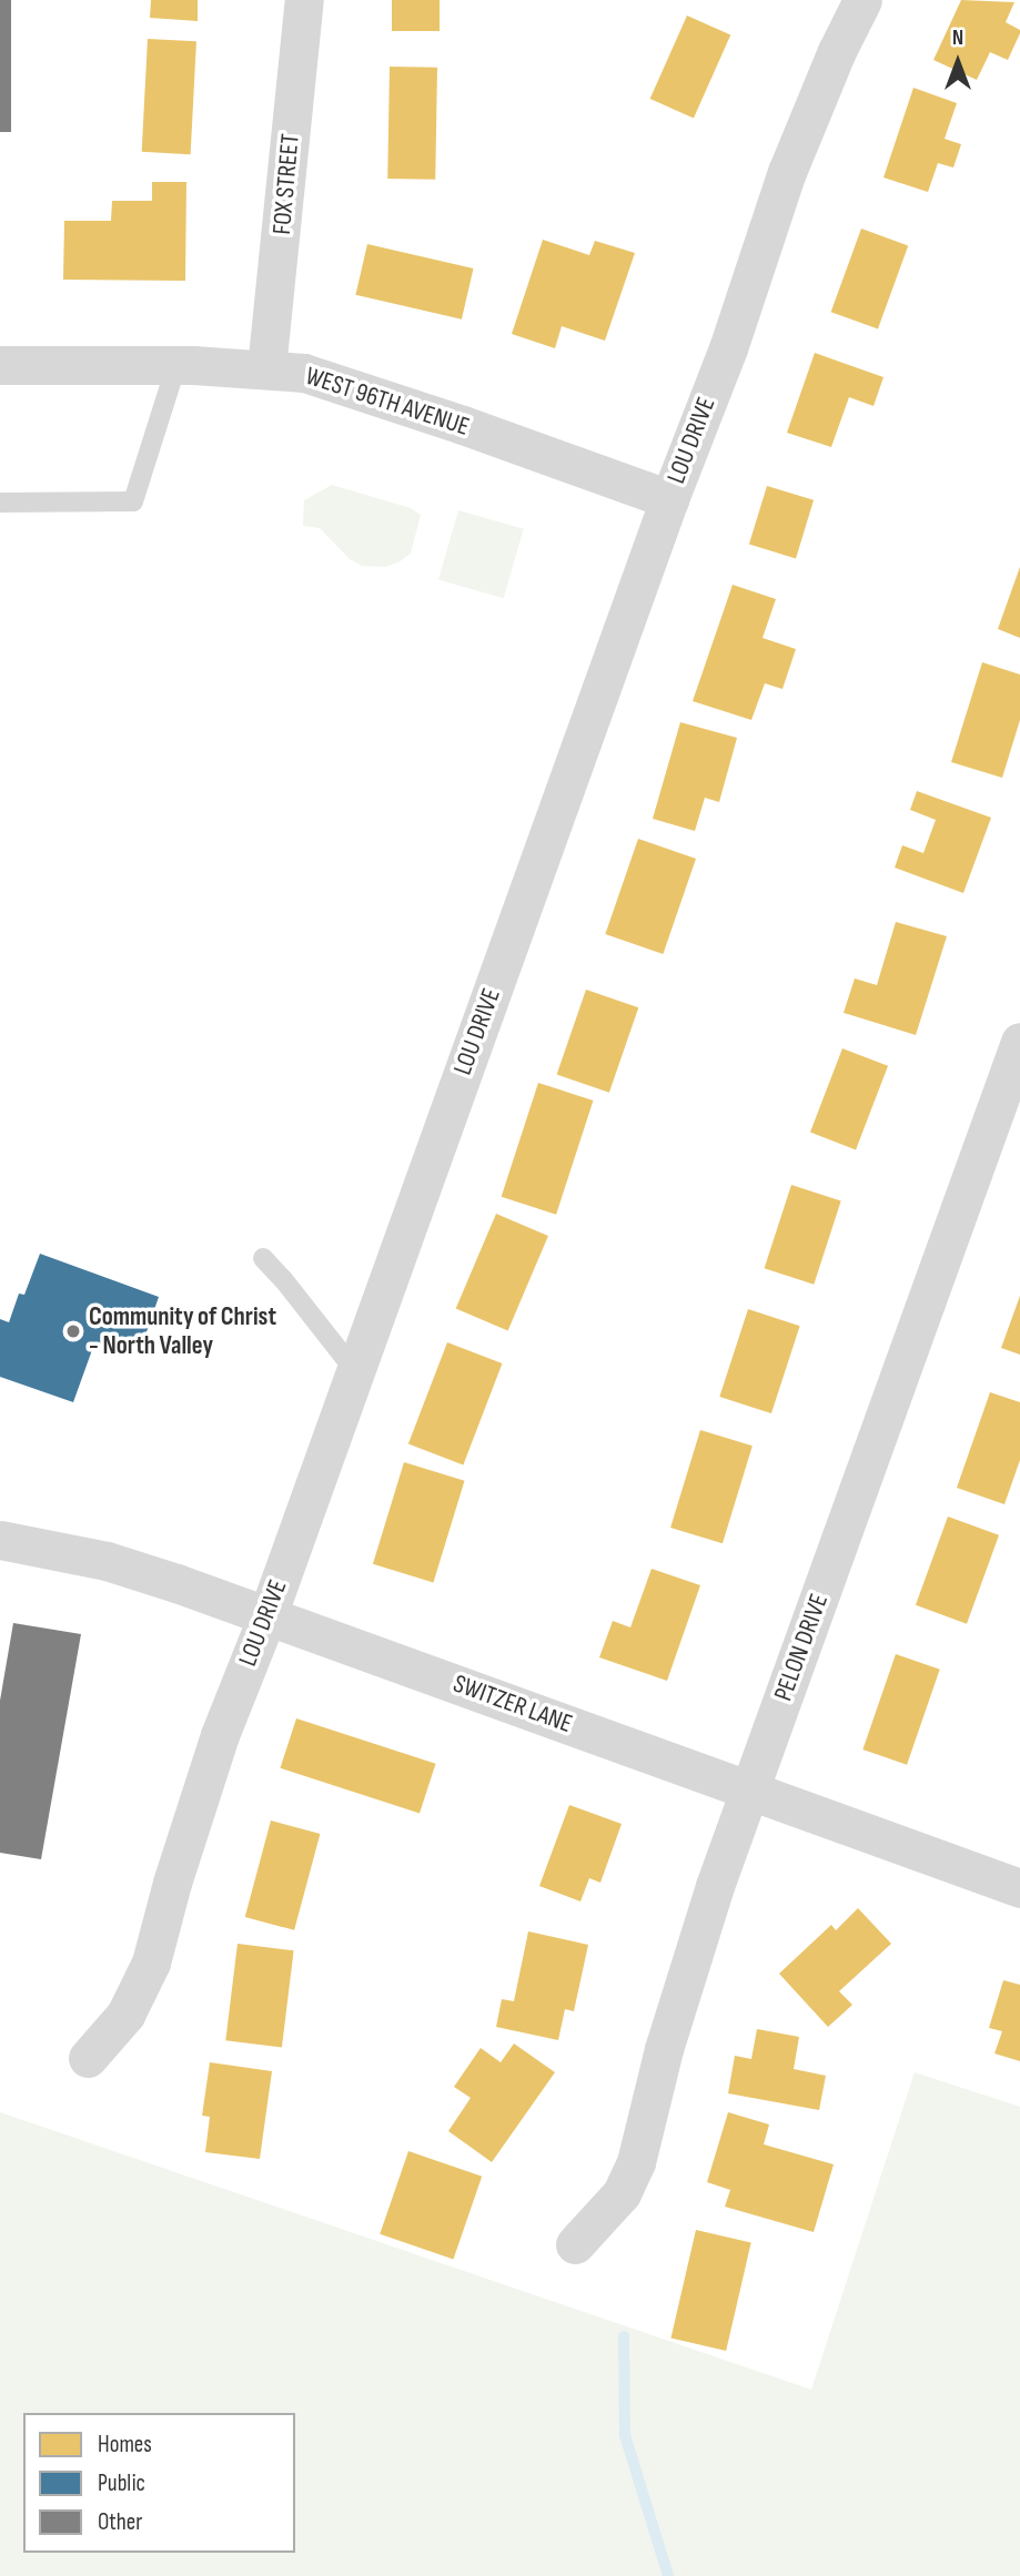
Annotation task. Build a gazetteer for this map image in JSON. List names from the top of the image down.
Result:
{
  "streets": {
    "street": [
      "FOX STREET",
      "WEST 96TH AVENUE",
      "LOU DRIVE",
      "PELON DRIVE",
      "SWITZER LANE"
    ]
  },
  "crossings": [
    ["FOX STREET", "WEST 96TH AVENUE"],
    ["WEST 96TH AVENUE", "LOU DRIVE"],
    ["LOU DRIVE", "SWITZER LANE"],
    ["PELON DRIVE", "SWITZER LANE"]
  ],
  "places": ["Community of Christ - North Valley"],
  "legend": ["Homes", "Public", "Other"],
  "north": "top"
}
